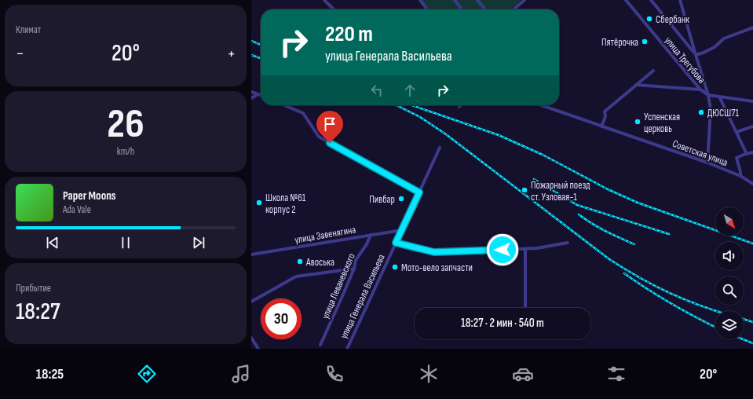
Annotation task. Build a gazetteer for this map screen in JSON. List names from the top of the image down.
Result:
{
  "streets": {
    "street": [
      "улица Трегубова",
      "Советская улица",
      "улица Завенягина",
      "улица Леваневского",
      "улица Генерала Васильева"
    ]
  },
  "crossings": [
    ["улица Завенягина", "улица Леваневского"],
    ["улица Завенягина", "улица Генерала Васильева"]
  ],
  "places": [
    "Сбербанк",
    "Пятёрочка",
    "ДЮСШ71",
    "Успенская церковь",
    "Пожарный поезд ст. Узловая-1",
    "Пивбар",
    "Школа №61 корпус 2",
    "Авоська",
    "Мото-вело запчасти"
  ],
  "north": "bottom right",
  "page": {
    "tile": [
      "Климат",
      ["26", "km/h"],
      ["Прибытие", "18:27"]
    ],
    "turn": ["220 m", "улица Генерала Васильева"],
    "heat": ["−", "20°", "+"],
    "song": ["Paper Moons", "Ada Vale"],
    "limit": "30",
    "trip": "18:27 · 2 мин · 540 m",
    "tabs": ["18:25", "20°"]
  }
}
